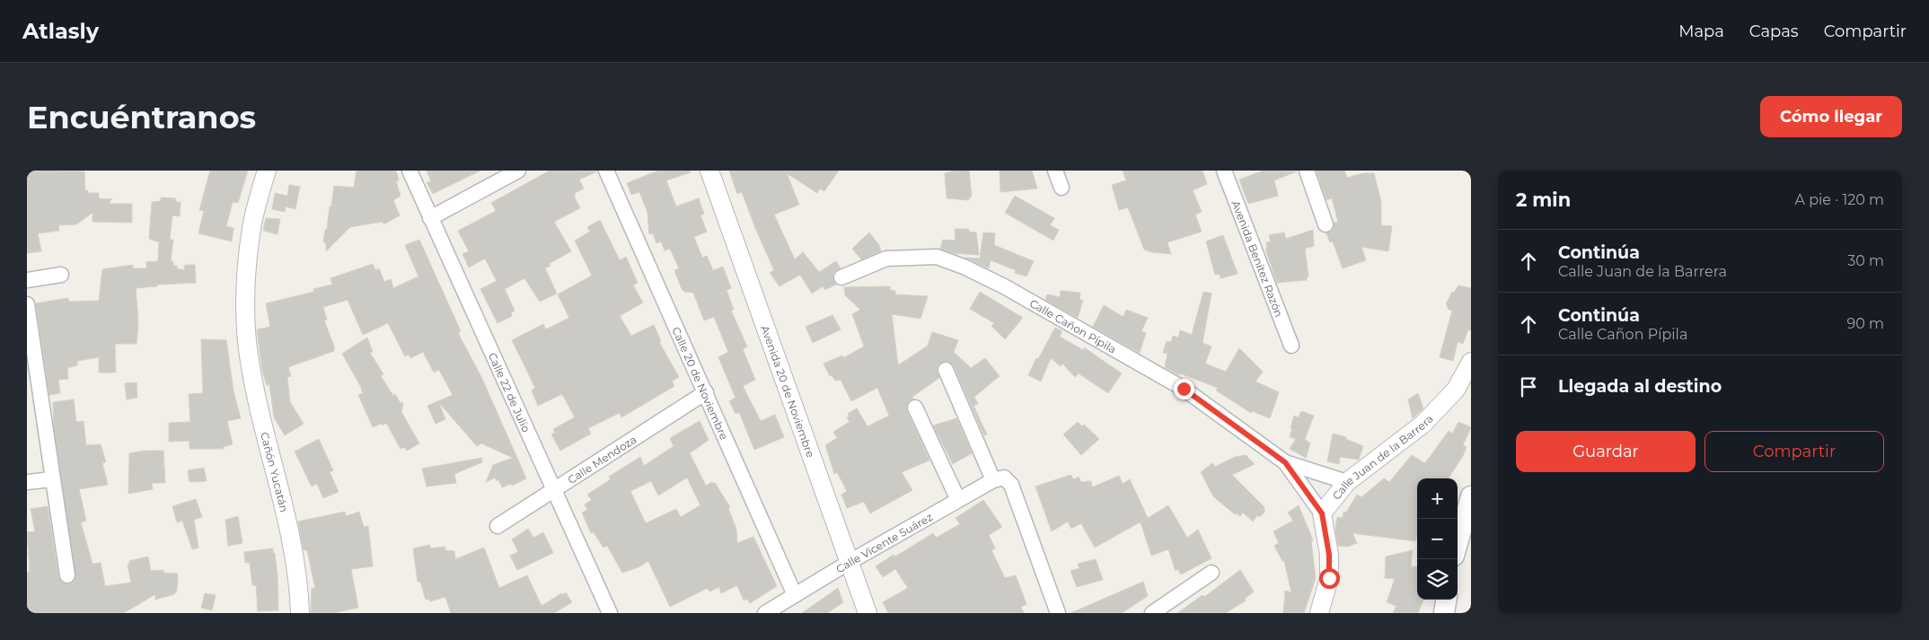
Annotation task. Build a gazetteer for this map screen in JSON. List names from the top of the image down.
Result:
{
  "streets": {
    "street": [
      "Avenida Benítez Razón",
      "Calle Cañon Pípila",
      "Calle 20 de Noviembre",
      "Calle 22 de Julio",
      "Avenida 20 de Noviembre",
      "Calle Juan de la Barrera",
      "Calle Mendoza",
      "Cañón Yucatán",
      "Calle Vicente Suárez"
    ]
  },
  "crossings": [
    ["Calle Cañon Pípila", "Calle Juan de la Barrera"],
    ["Calle 20 de Noviembre", "Calle Mendoza"],
    ["Calle 20 de Noviembre", "Calle Vicente Suárez"],
    ["Calle 22 de Julio", "Calle Mendoza"],
    ["Avenida 20 de Noviembre", "Calle Vicente Suárez"]
  ],
  "page": {
    "header": "Atlasly",
    "nav": ["Mapa", "Capas", "Compartir"],
    "buttons": [
      "Cómo llegar",
      ["Guardar", "Compartir"]
    ],
    "title": "Encuéntranos",
    "heading": ["2 min", "A pie · 120 m"],
    "list": [
      ["Continúa", "Calle Juan de la Barrera", "30 m"],
      ["Continúa", "Calle Cañon Pípila", "90 m"],
      "Llegada al destino"
    ],
    "map_buttons": ["+", "−"]
  }
}
